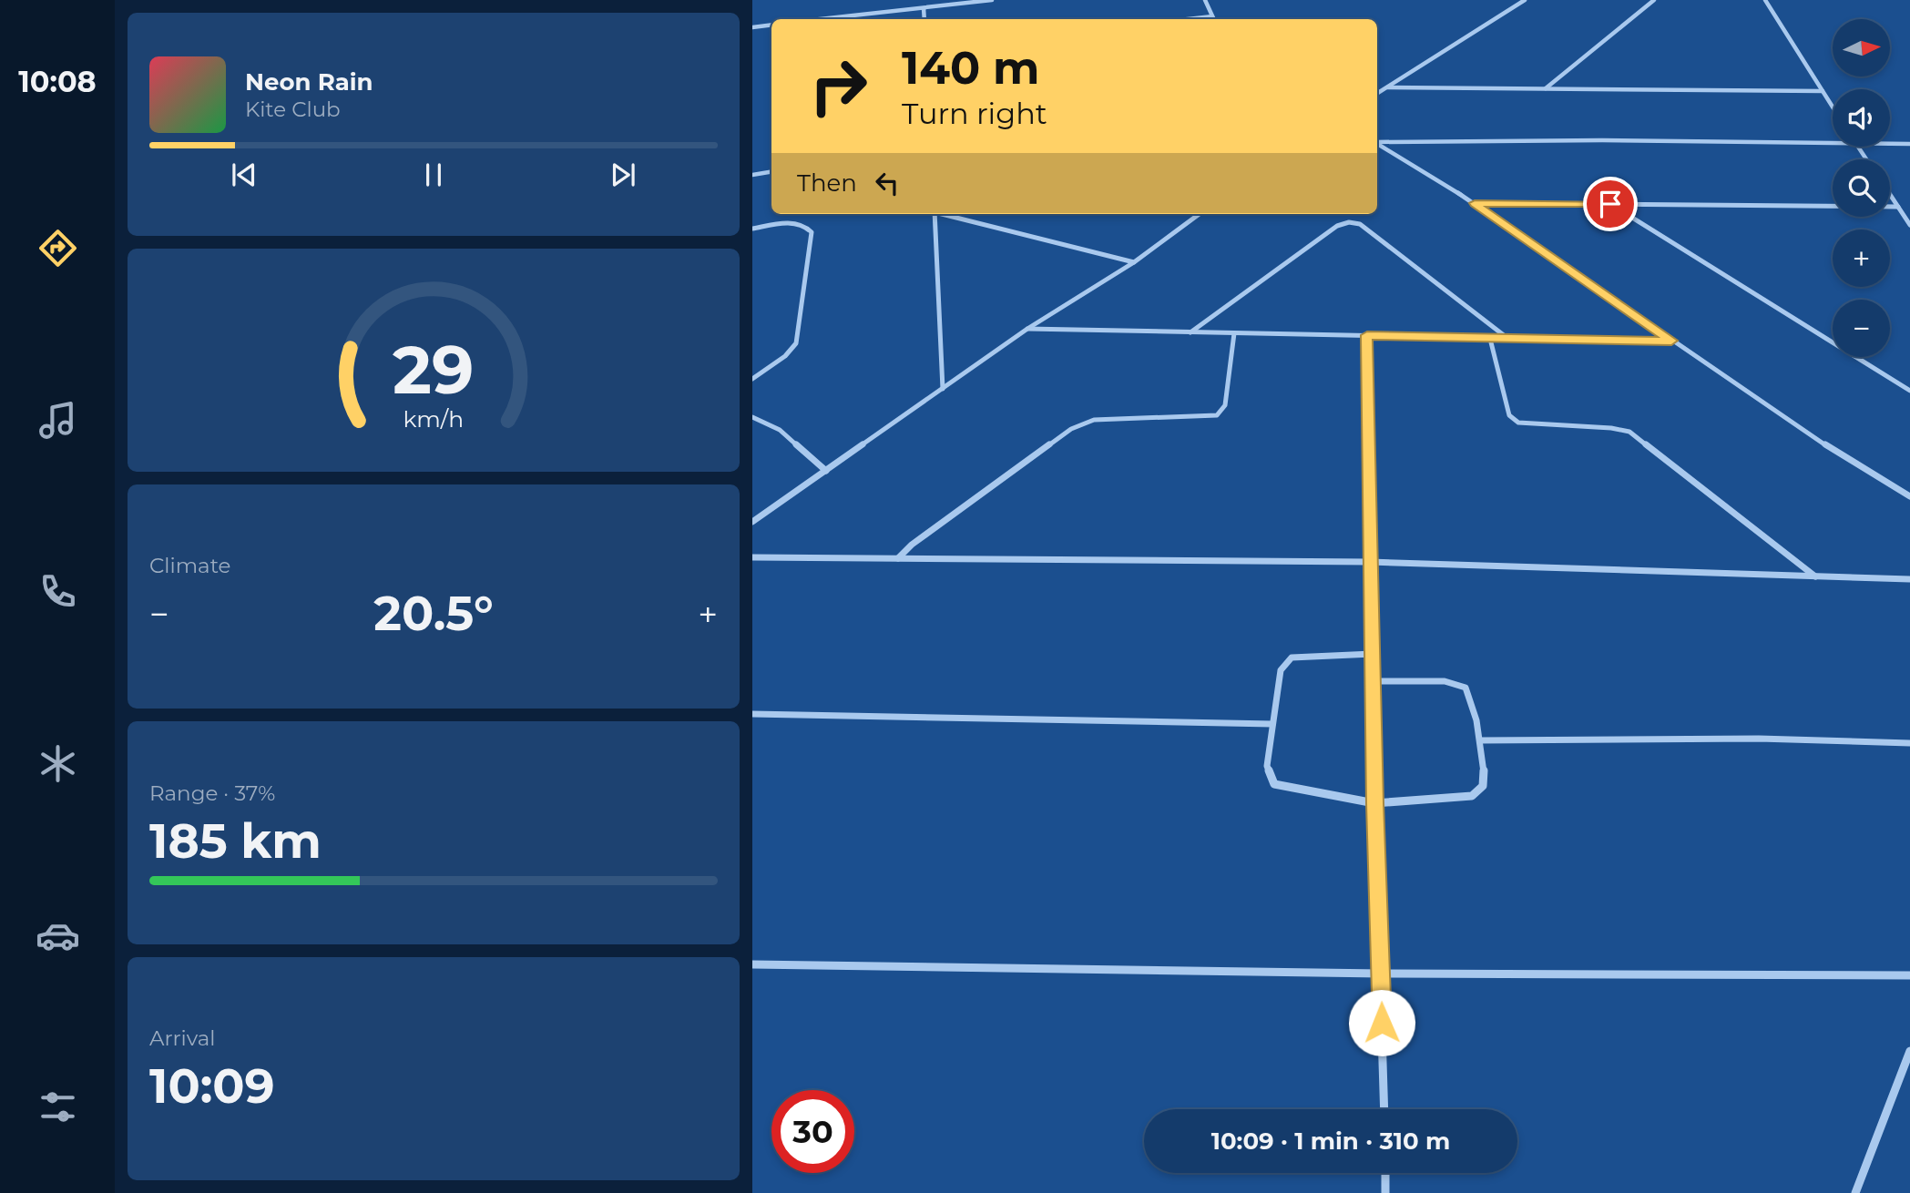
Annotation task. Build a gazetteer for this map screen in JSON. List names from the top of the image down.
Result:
{
  "north": "right",
  "page": {
    "tabs": "10:08",
    "map_buttons": ["+", "−"],
    "turn": ["140 m", "Turn right"],
    "song": ["Neon Rain", "Kite Club"],
    "then": "Then",
    "tile": [
      "Climate",
      ["Range · 37%", "185 km"],
      ["Arrival", "10:09"]
    ],
    "heat": ["−", "20.5°", "+"],
    "limit": "30",
    "trip": "10:09 · 1 min · 310 m",
    "gauge": ["29", "km/h"]
  }
}
